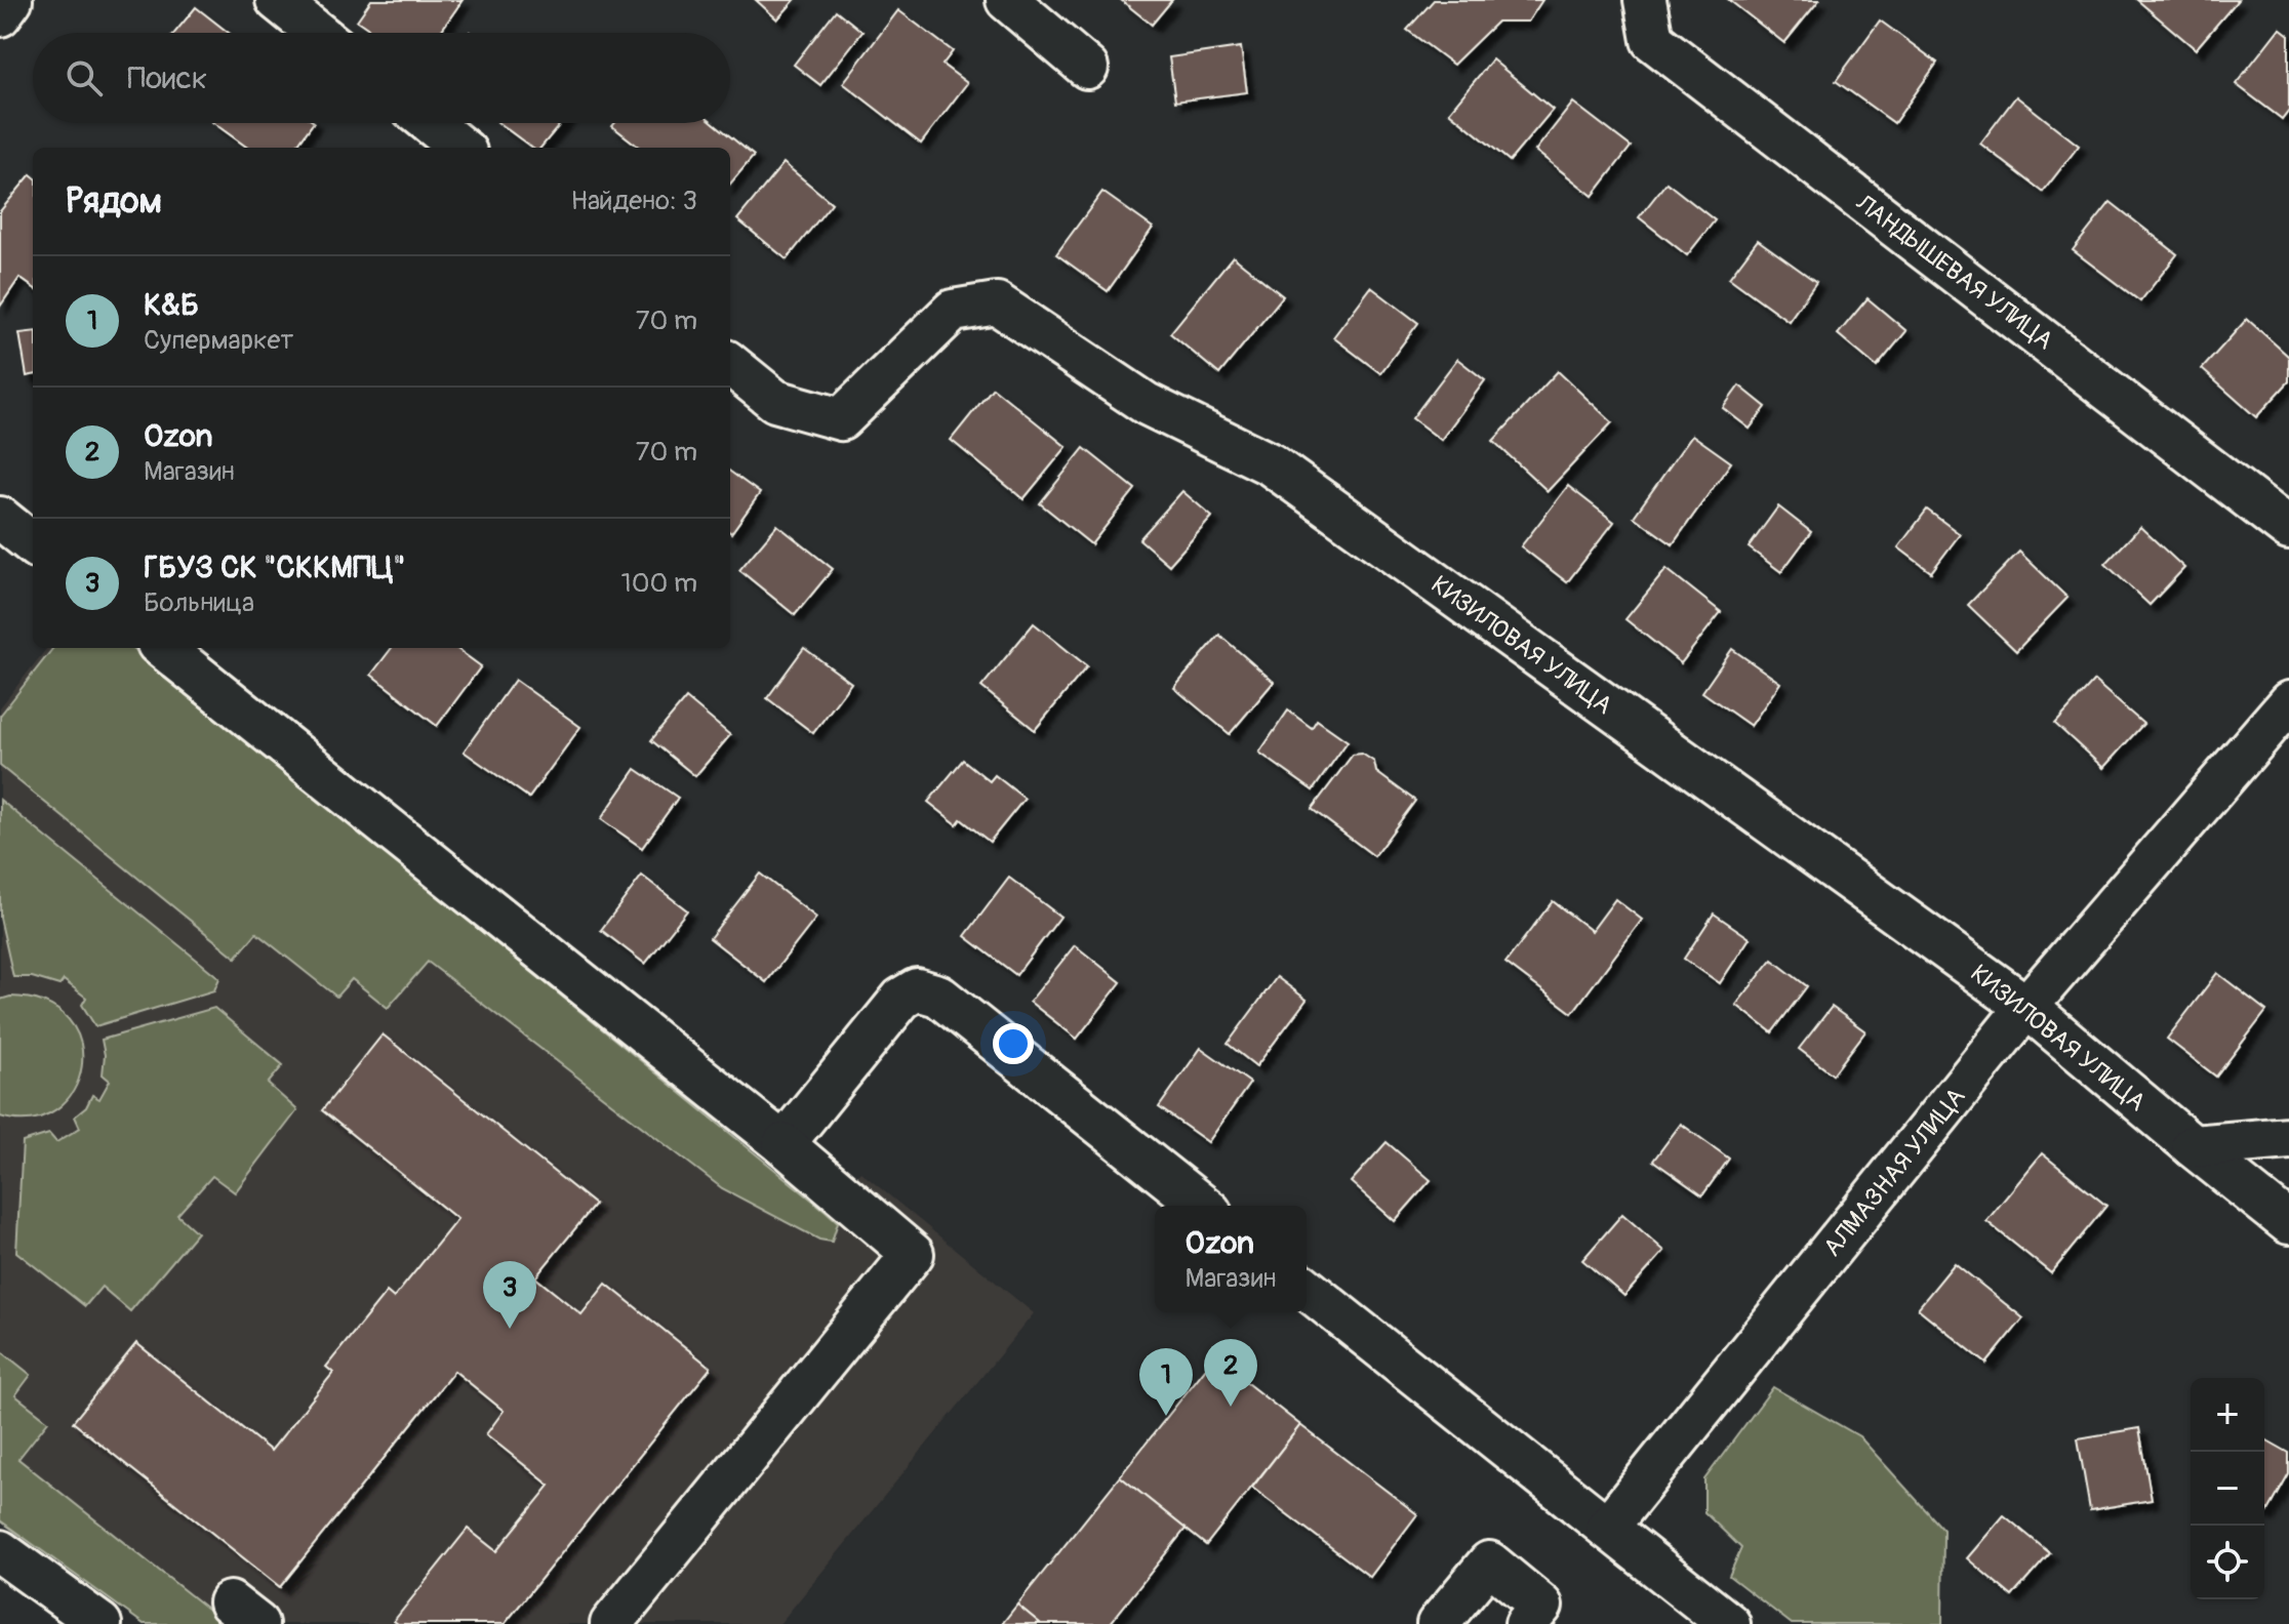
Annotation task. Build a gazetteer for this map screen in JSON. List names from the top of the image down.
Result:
{
  "streets": {
    "street": ["ЛАНДЫШЕВАЯ УЛИЦА", "КИЗИЛОВАЯ УЛИЦА", "АЛМАЗНАЯ УЛИЦА"]
  },
  "crossings": [
    ["КИЗИЛОВАЯ УЛИЦА", "АЛМАЗНАЯ УЛИЦА"]
  ],
  "page": {
    "search": "Поиск",
    "heading": ["Рядом", "Найдено: 3"],
    "list": [
      {
        "mark": "1",
        "name": "К&Б",
        "note": "Супермаркет",
        "value": "70 m"
      },
      {
        "mark": "2",
        "name": "Ozon",
        "note": "Магазин",
        "value": "70 m"
      },
      {
        "mark": "3",
        "name": "ГБУЗ СК \"СККМПЦ\"",
        "note": "Больница",
        "value": "100 m"
      }
    ],
    "popup": ["Ozon", "Магазин"],
    "pins": ["3", "2", "1"],
    "map_buttons": ["+", "−"]
  }
}
